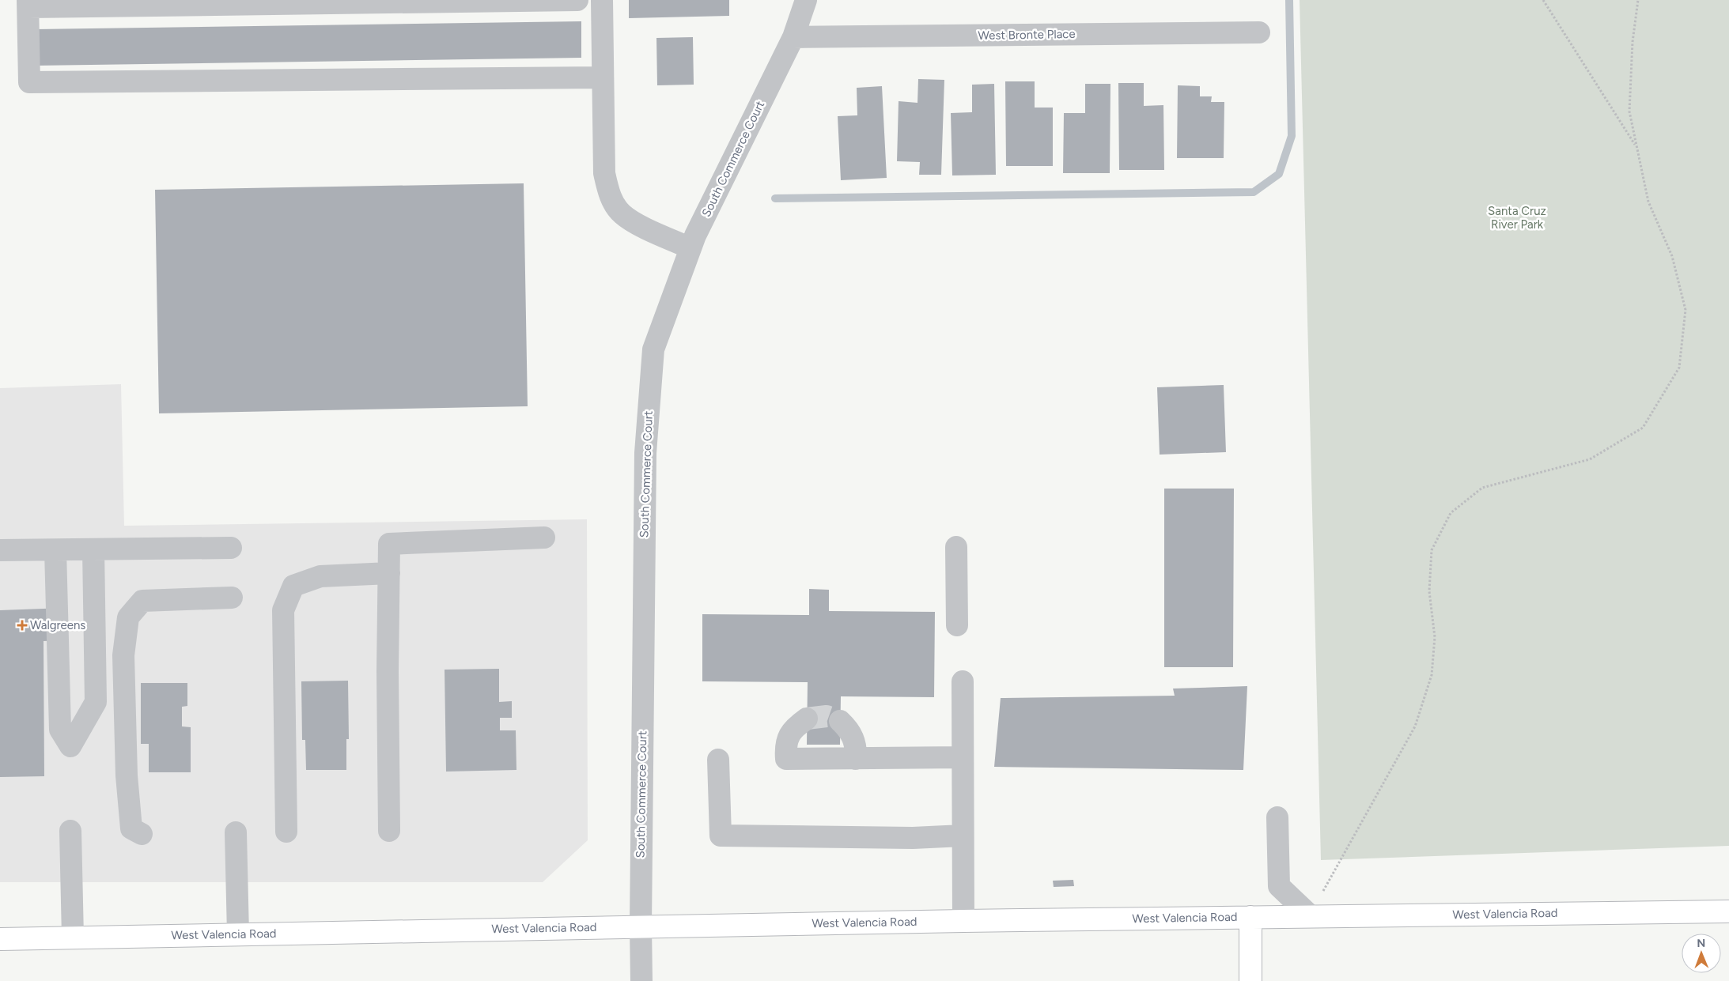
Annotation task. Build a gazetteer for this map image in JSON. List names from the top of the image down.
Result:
{
  "streets": {
    "main road": ["West Valencia Road"],
    "street": ["West Bronte Place", "South Commerce Court"]
  },
  "crossings": [
    ["West Bronte Place", "South Commerce Court"],
    ["South Commerce Court", "West Valencia Road"]
  ],
  "parks": ["Santa Cruz River Park"],
  "places": {
    "health": ["Walgreens"]
  },
  "north": "top"
}
